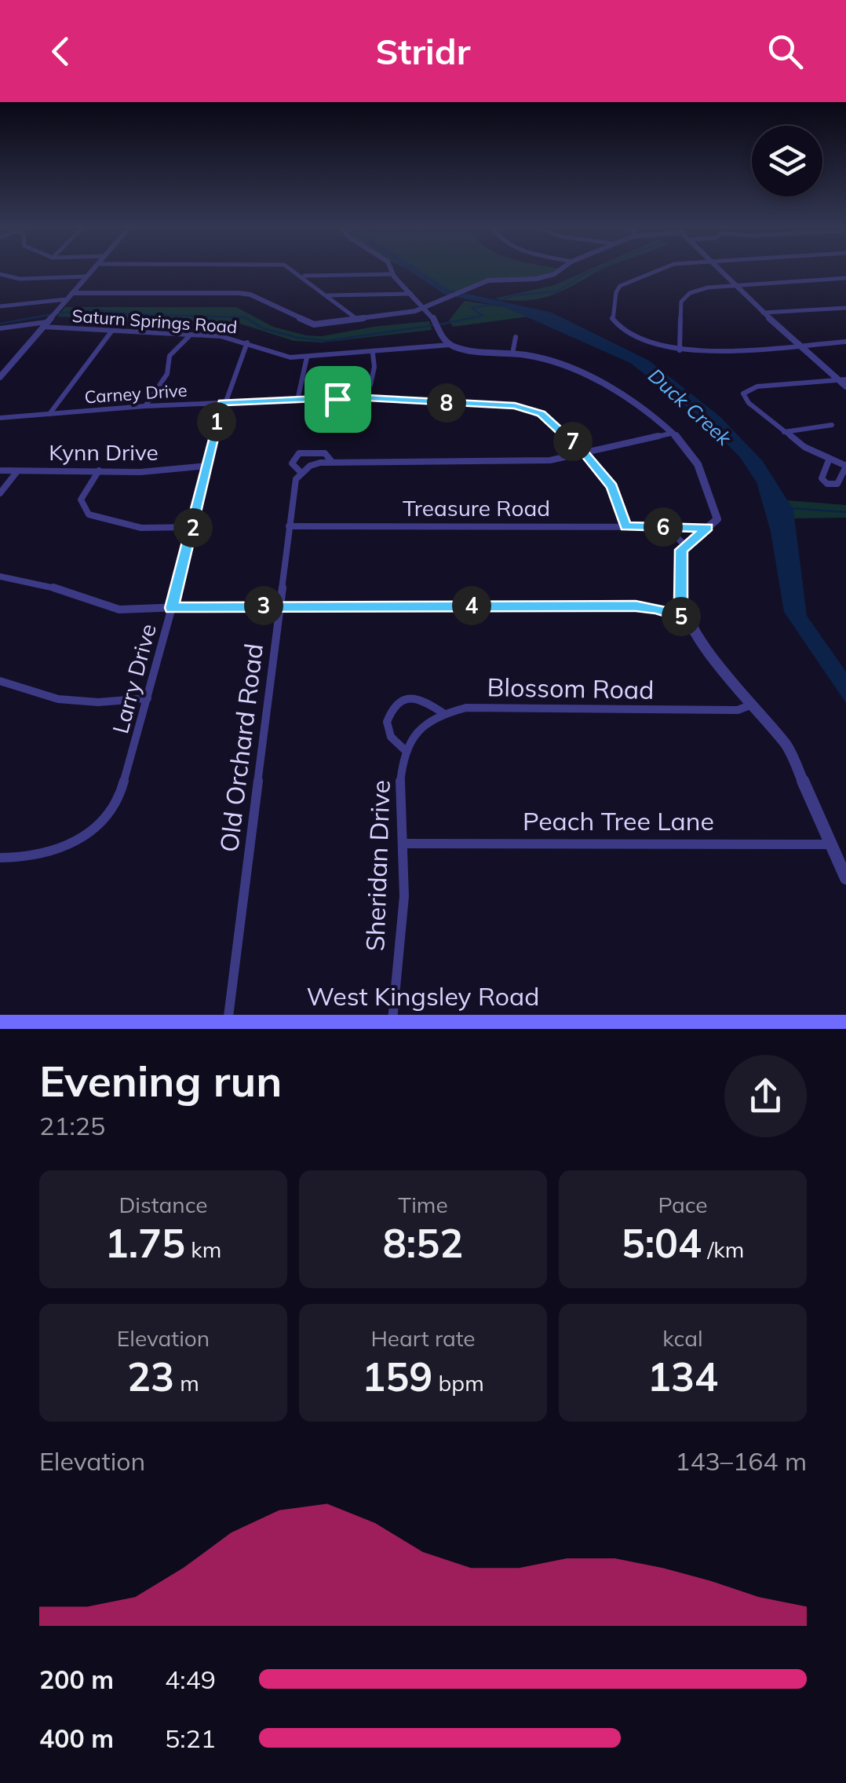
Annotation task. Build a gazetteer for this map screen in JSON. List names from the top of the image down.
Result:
{
  "streets": {
    "main road": ["West Kingsley Road"],
    "street": [
      "Saturn Springs Road",
      "Carney Drive",
      "Kynn Drive",
      "Treasure Road",
      "Larry Drive",
      "Blossom Road",
      "Old Orchard Road",
      "Peach Tree Lane",
      "Sheridan Drive"
    ]
  },
  "crossings": [
    ["Saturn Springs Road", "Larry Drive"],
    ["Carney Drive", "Larry Drive"],
    ["Carney Drive", "Old Orchard Road"],
    ["Kynn Drive", "Larry Drive"],
    ["Treasure Road", "Old Orchard Road"],
    ["Old Orchard Road", "West Kingsley Road"],
    ["Peach Tree Lane", "Sheridan Drive"],
    ["Sheridan Drive", "West Kingsley Road"]
  ],
  "water": ["Duck Creek"],
  "page": {
    "header": "Stridr",
    "pins": [
      "8",
      "1",
      "7",
      "6",
      "2",
      "3",
      "4",
      "5"
    ],
    "heading": ["Evening run", "21:25"],
    "stats": [
      ["Distance", "1.75 km"],
      ["Time", "8:52"],
      ["Pace", "5:04 /km"],
      ["Elevation", "23 m"],
      ["Heart rate", "159 bpm"],
      ["kcal", "134"]
    ],
    "chart": ["Elevation", "143–164 m"],
    "list": [
      {
        "name": "200 m",
        "note": "4:49"
      },
      {
        "name": "400 m",
        "note": "5:21"
      }
    ]
  }
}
